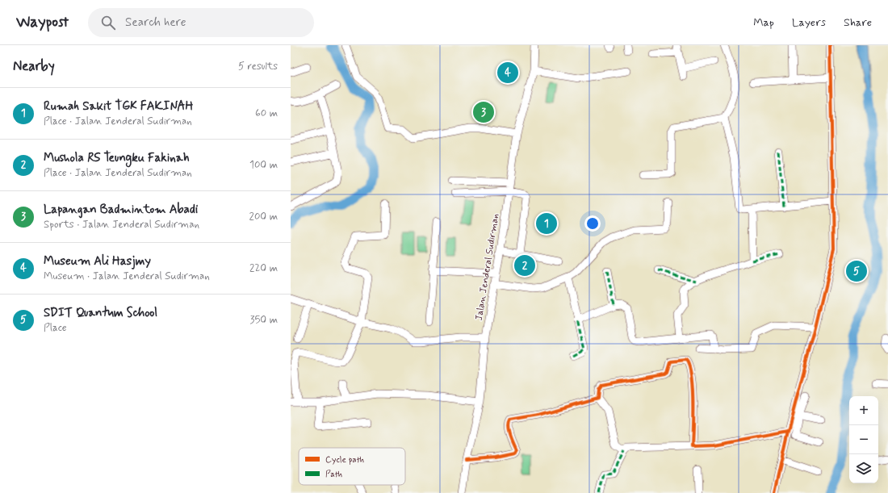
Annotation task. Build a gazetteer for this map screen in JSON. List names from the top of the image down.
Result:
{
  "streets": {
    "street": ["Jalan Jenderal Sudirman"]
  },
  "legend": ["Cycle path", "Path"],
  "page": {
    "header": "Waypost",
    "search": "Search here",
    "nav": ["Map", "Layers", "Share"],
    "heading": ["Nearby", "5 results"],
    "pins": [
      "4",
      "3",
      "1",
      "2",
      "5"
    ],
    "list": [
      {
        "mark": "1",
        "name": "Rumah Sakit TGK FAKINAH",
        "note": "Place · Jalan Jenderal Sudirman",
        "value": "60 m"
      },
      {
        "mark": "2",
        "name": "Mushola RS Teungku Fakinah",
        "note": "Place · Jalan Jenderal Sudirman",
        "value": "100 m"
      },
      {
        "mark": "3",
        "name": "Lapangan Badmintom Abadi",
        "note": "Sports · Jalan Jenderal Sudirman",
        "value": "200 m"
      },
      {
        "mark": "4",
        "name": "Museum Ali Hasjmy",
        "note": "Museum · Jalan Jenderal Sudirman",
        "value": "220 m"
      },
      {
        "mark": "5",
        "name": "SDIT Quantum School",
        "note": "Place",
        "value": "350 m"
      }
    ],
    "map_buttons": ["+", "−"]
  }
}
